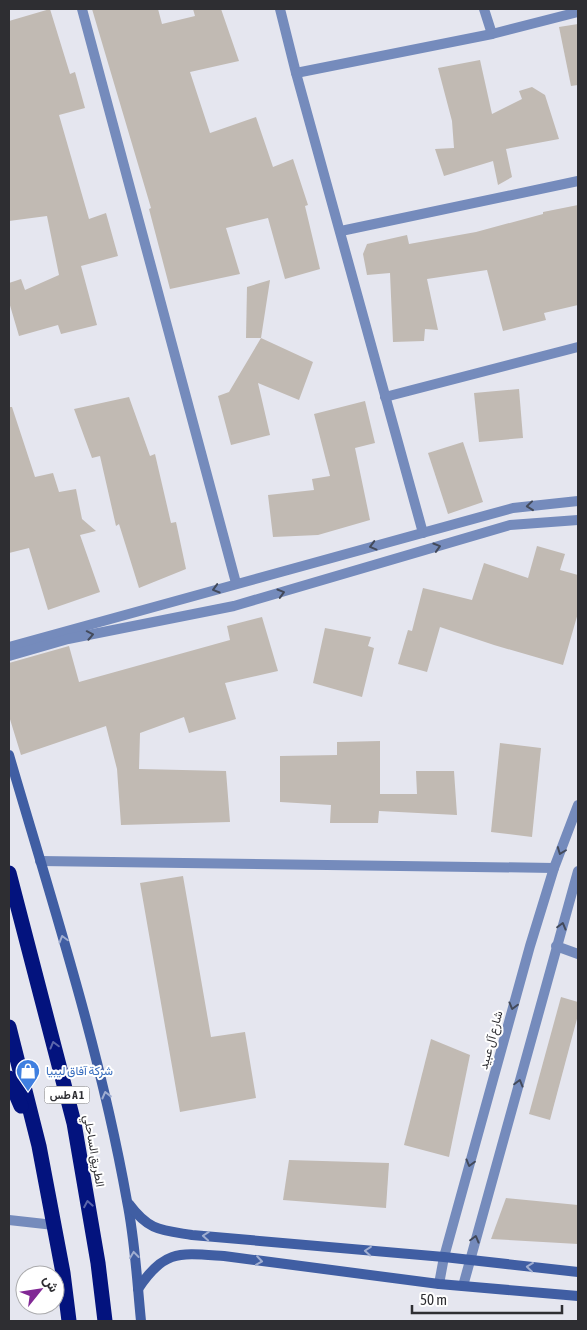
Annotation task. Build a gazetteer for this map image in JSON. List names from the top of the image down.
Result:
{
  "streets": {
    "highway": ["طس A 1", "الطريق الساحلي"],
    "street": ["شارع آل عبيد"]
  },
  "places": {
    "shop": ["شركة آفاق ليبيا"]
  },
  "scale_bar": "50 m",
  "north": "top right"
}
